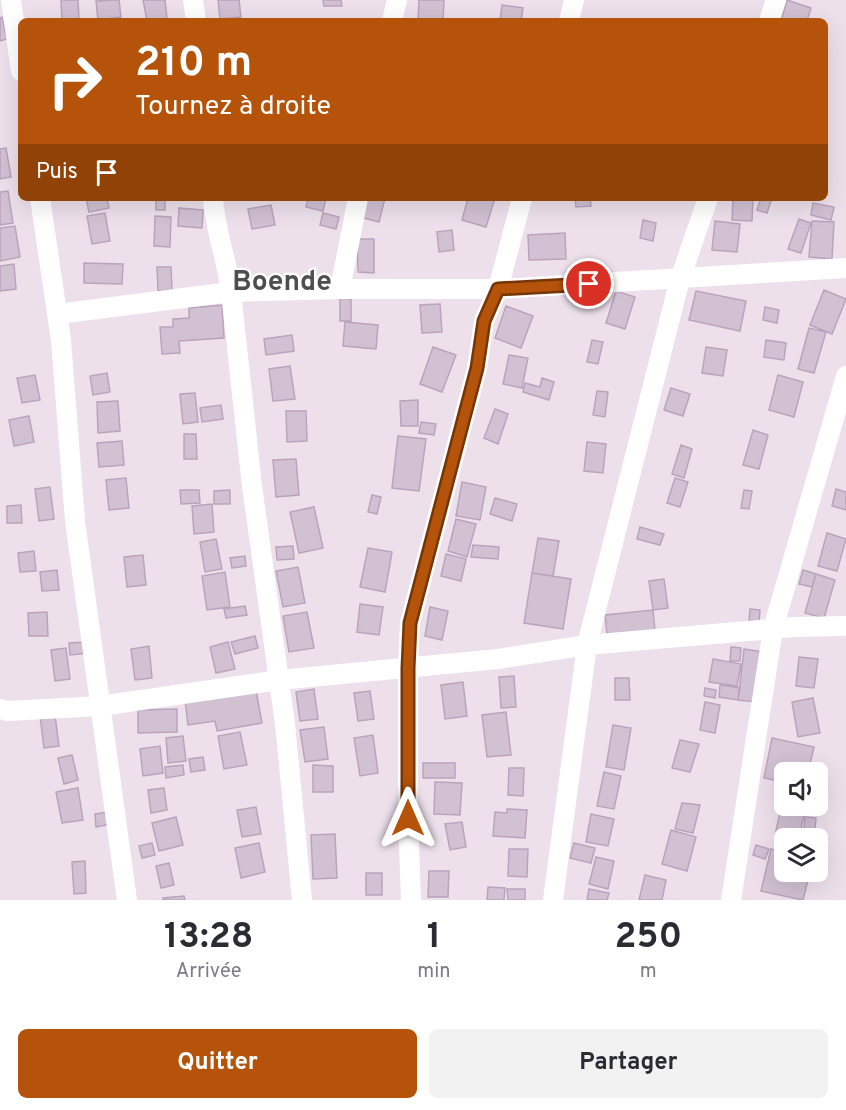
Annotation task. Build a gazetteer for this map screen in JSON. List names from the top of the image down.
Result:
{
  "districts": ["Boende"],
  "page": {
    "turn": ["210 m", "Tournez à droite"],
    "then": "Puis",
    "eta": [
      "13:28",
      "Arrivée",
      "1",
      "min",
      "250",
      "m"
    ],
    "buttons": ["Quitter", "Partager"]
  }
}
